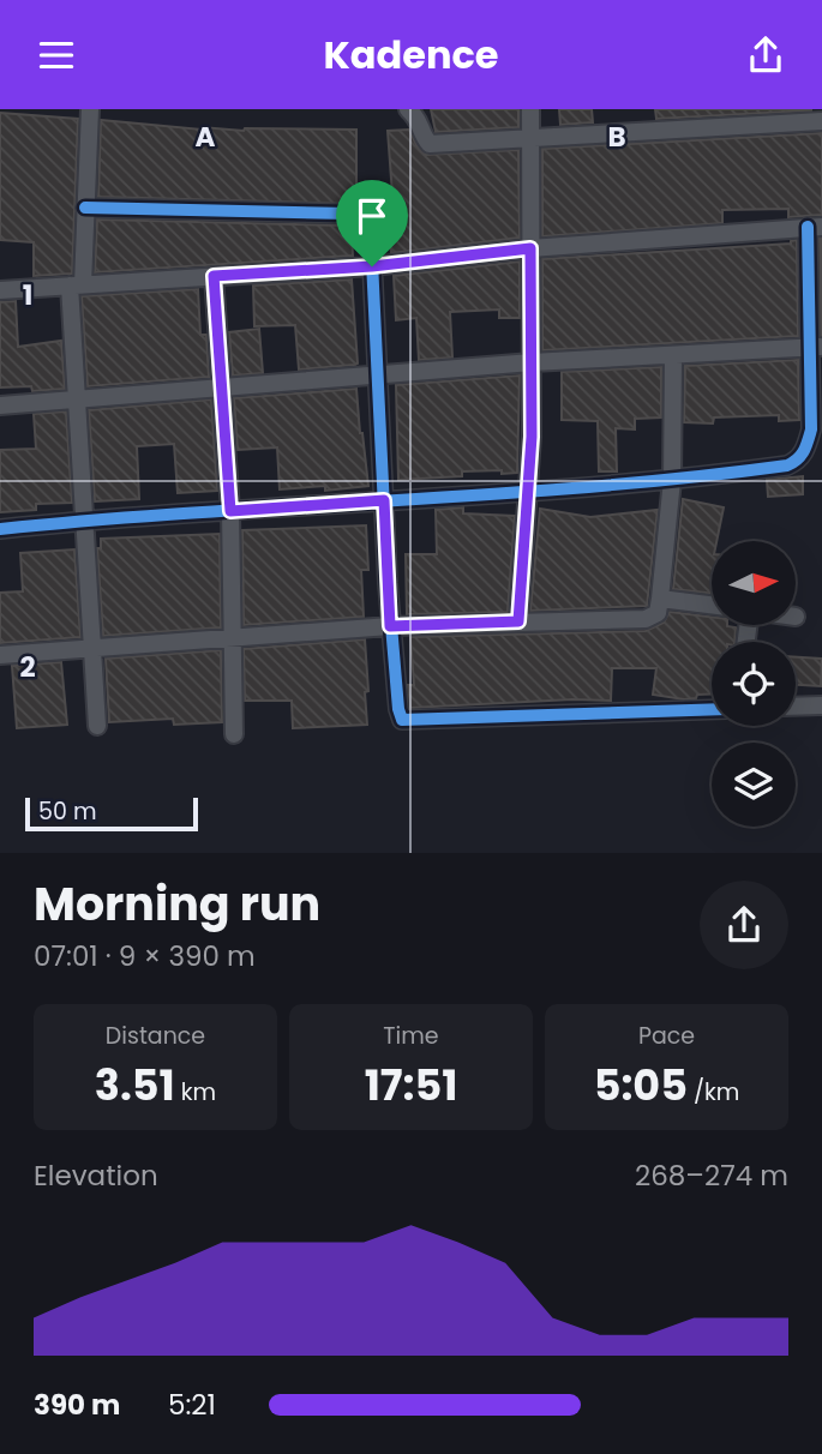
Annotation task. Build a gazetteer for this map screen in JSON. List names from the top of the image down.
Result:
{
  "scale_bar": "50 m",
  "north": "right",
  "page": {
    "header": "Kadence",
    "scale": "50 m",
    "heading": ["Morning run", "07:01 · 9 × 390 m"],
    "stats": [
      ["Distance", "3.51 km"],
      ["Time", "17:51"],
      ["Pace", "5:05 /km"]
    ],
    "chart": ["Elevation", "268–274 m"],
    "list": [
      {
        "name": "390 m",
        "note": "5:21"
      }
    ]
  },
  "grid": {
    "columns": ["A", "B"],
    "rows": ["1", "2"]
  }
}
